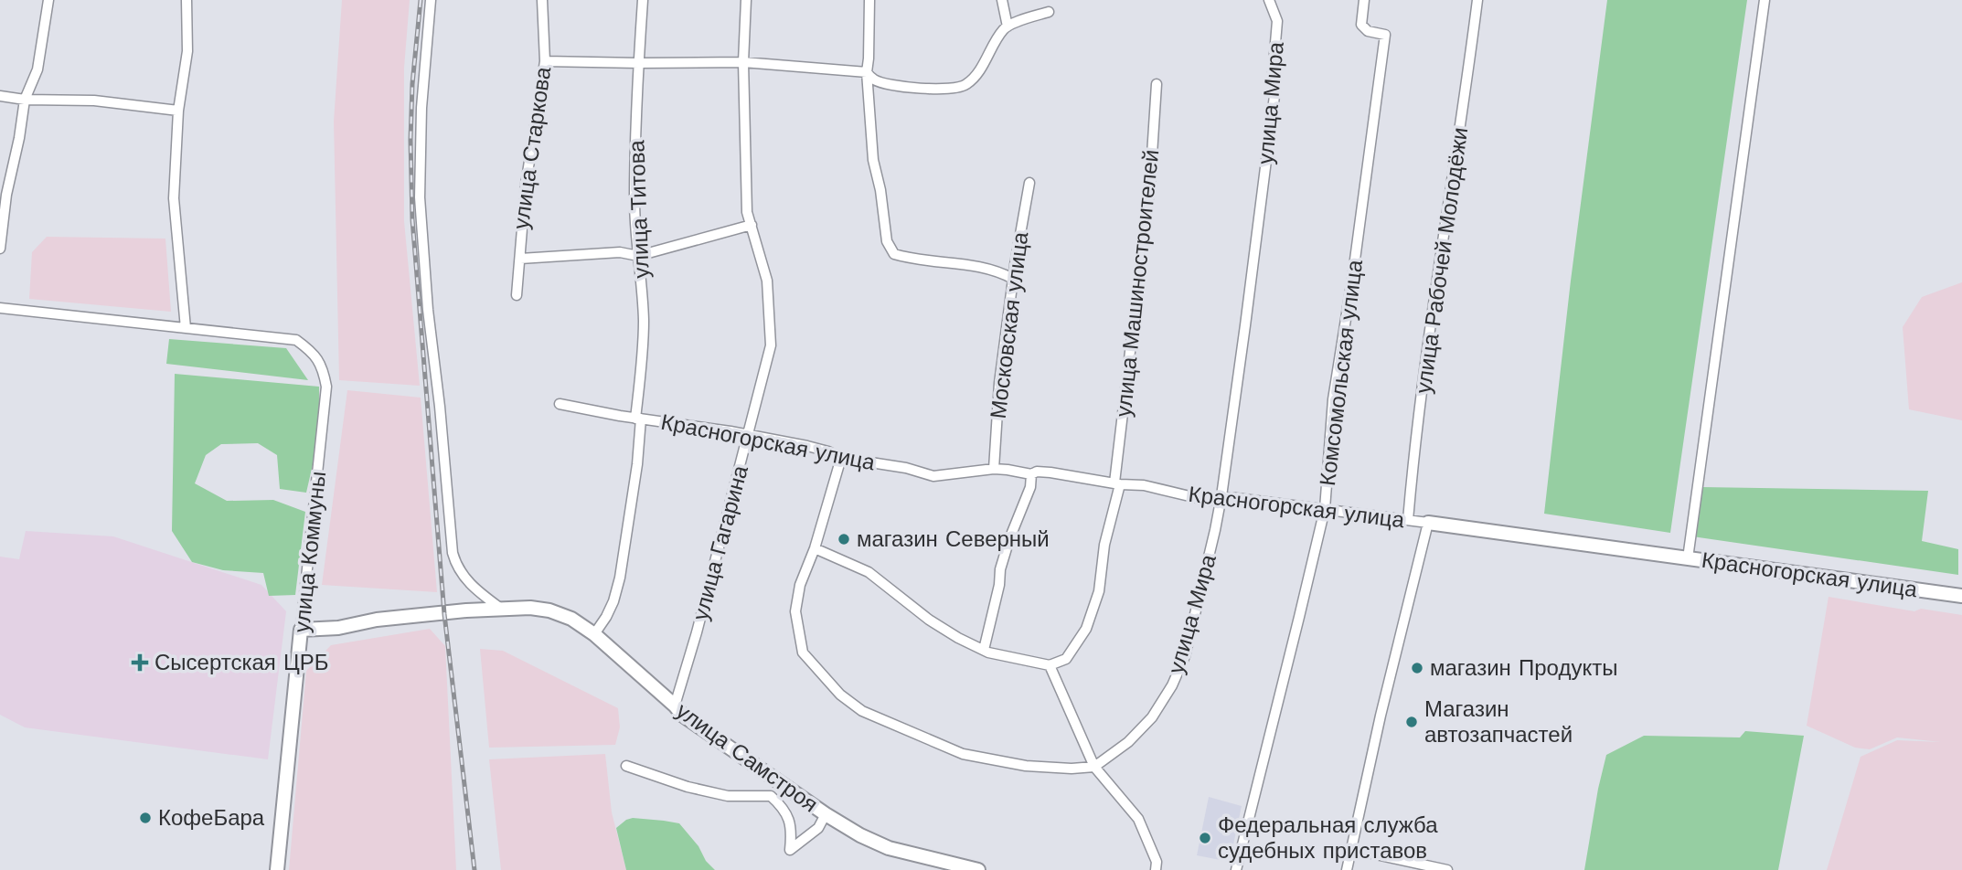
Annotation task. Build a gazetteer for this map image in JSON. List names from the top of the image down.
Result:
{
  "streets": {
    "street": [
      "улица Мира",
      "улица Старкова",
      "улица Титова",
      "улица Рабочей Молодёжи",
      "улица Машиностроителей",
      "Московская улица",
      "Комсомольская улица",
      "Красногорская улица",
      "улица Гагарина",
      "улица Коммуны",
      "улица Самстроя"
    ]
  },
  "crossings": [
    ["улица Мира", "Красногорская улица"],
    ["улица Титова", "Красногорская улица"],
    ["улица Титова", "улица Самстроя"],
    ["улица Рабочей Молодёжи", "Красногорская улица"],
    ["улица Машиностроителей", "Красногорская улица"],
    ["Московская улица", "Красногорская улица"],
    ["Комсомольская улица", "Красногорская улица"],
    ["Красногорская улица", "улица Гагарина"],
    ["улица Гагарина", "улица Самстроя"],
    ["улица Коммуны", "улица Самстроя"]
  ],
  "places": {
    "other": [
      "магазин Северный",
      "магазин Продукты",
      "Магазин автозапчастей",
      "КофеБара",
      "Федеральная служба судебных приставов"
    ],
    "health": ["Сысертская ЦРБ"]
  }
}
